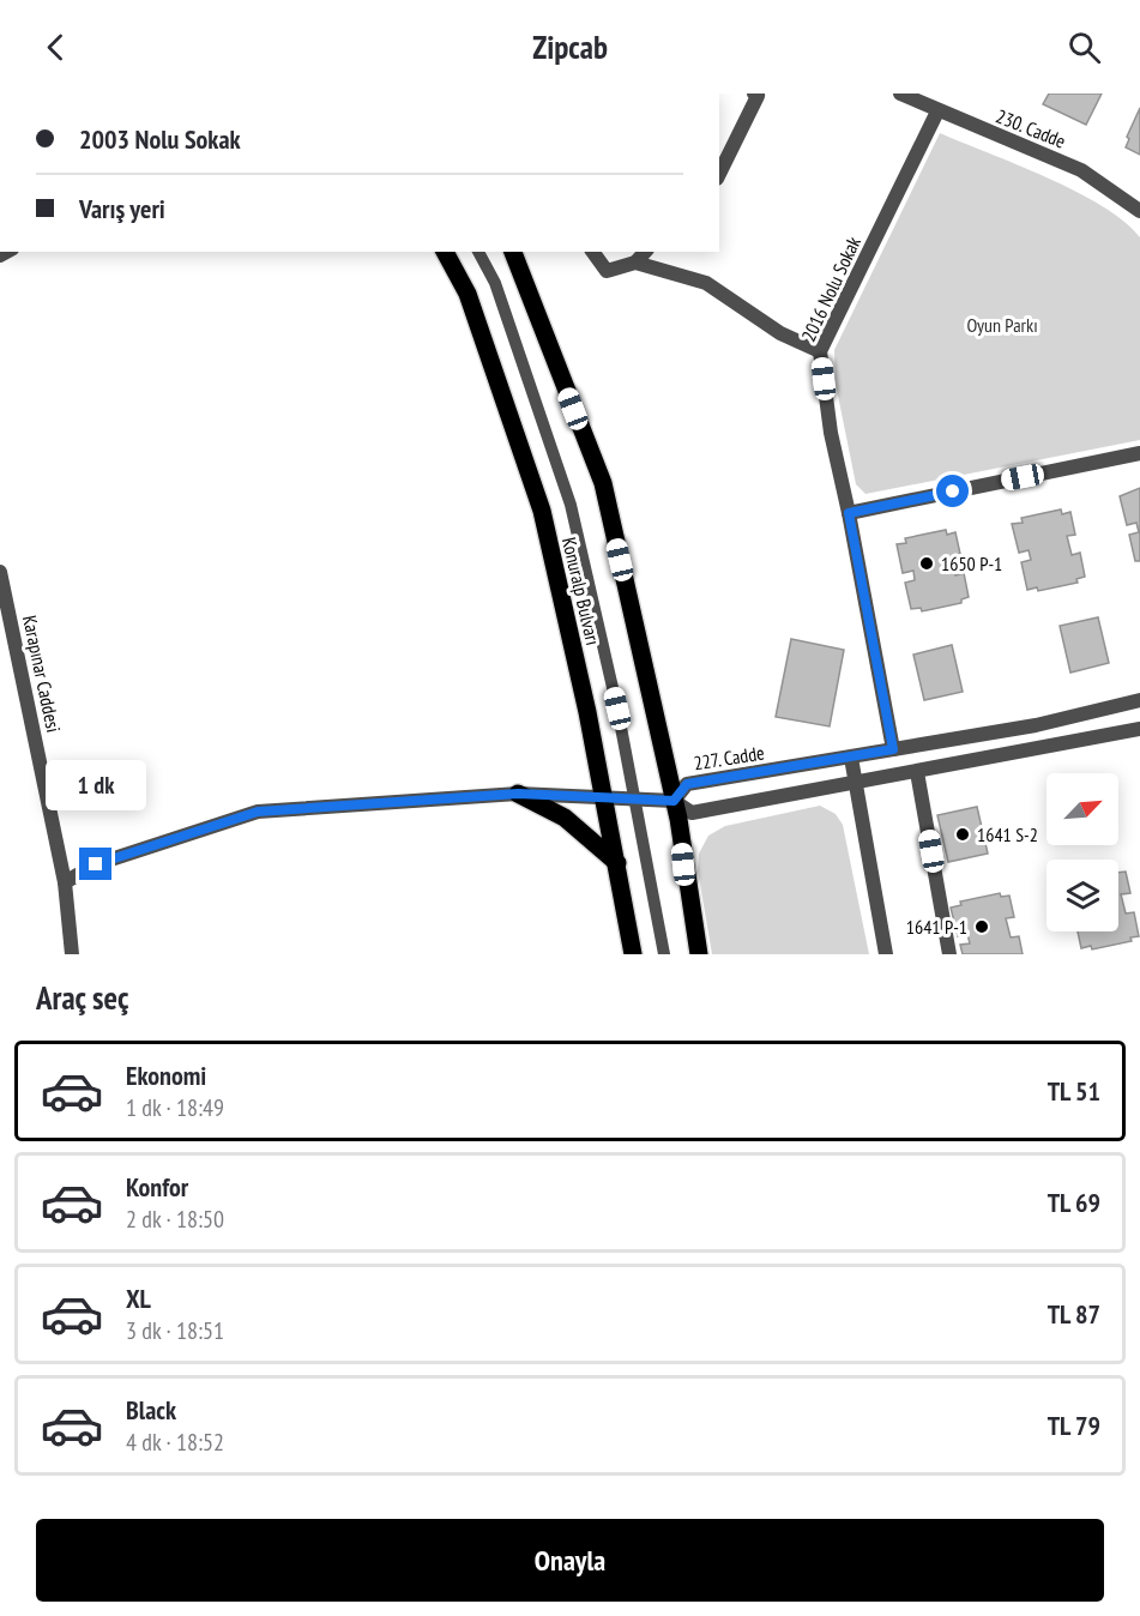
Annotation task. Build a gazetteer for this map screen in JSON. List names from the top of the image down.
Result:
{
  "streets": {
    "main road": ["Konuralp Bulvarı"],
    "street": [
      "230. Cadde",
      "2016 Nolu Sokak",
      "Karapınar Caddesi",
      "227. Cadde"
    ]
  },
  "crossings": [
    ["230. Cadde", "2016 Nolu Sokak"],
    ["2016 Nolu Sokak", "227. Cadde"]
  ],
  "parks": ["Oyun Parkı"],
  "places": ["1650 P-1", "1641 S-2", "1641 P-1"],
  "north": "top right",
  "page": {
    "header": "Zipcab",
    "banner": ["2003 Nolu Sokak", "Varış yeri"],
    "bubble": "1 dk",
    "heading": "Araç seç",
    "list": [
      {
        "name": "Ekonomi",
        "note": "1 dk · 18:49",
        "value": "TL 51"
      },
      {
        "name": "Konfor",
        "note": "2 dk · 18:50",
        "value": "TL 69"
      },
      {
        "name": "XL",
        "note": "3 dk · 18:51",
        "value": "TL 87"
      },
      {
        "name": "Black",
        "note": "4 dk · 18:52",
        "value": "TL 79"
      }
    ],
    "buttons": "Onayla"
  }
}
